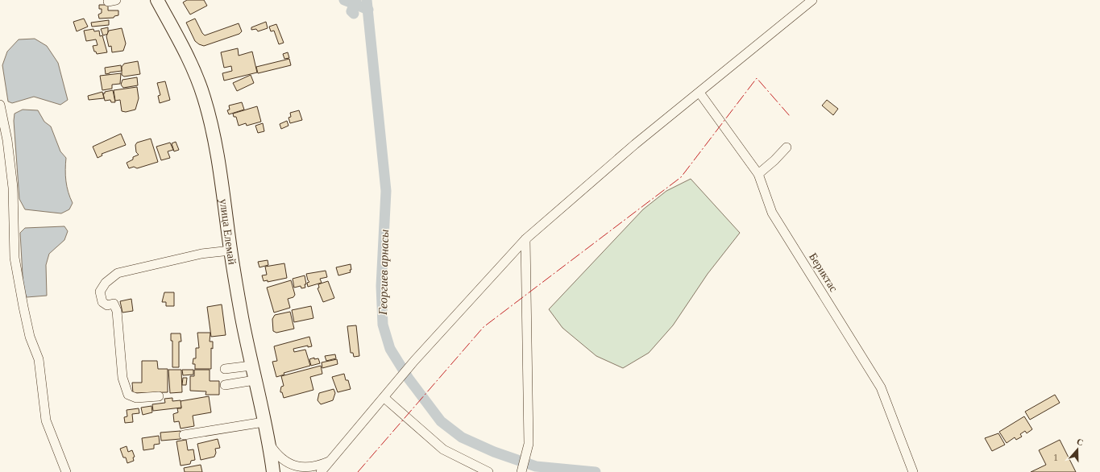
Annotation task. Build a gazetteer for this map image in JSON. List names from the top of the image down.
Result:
{
  "streets": {
    "street": ["улица Елемай", "Бериктас"]
  },
  "water": ["Георгиев арнасы"],
  "house_numbers": ["1"],
  "north": "top"
}
